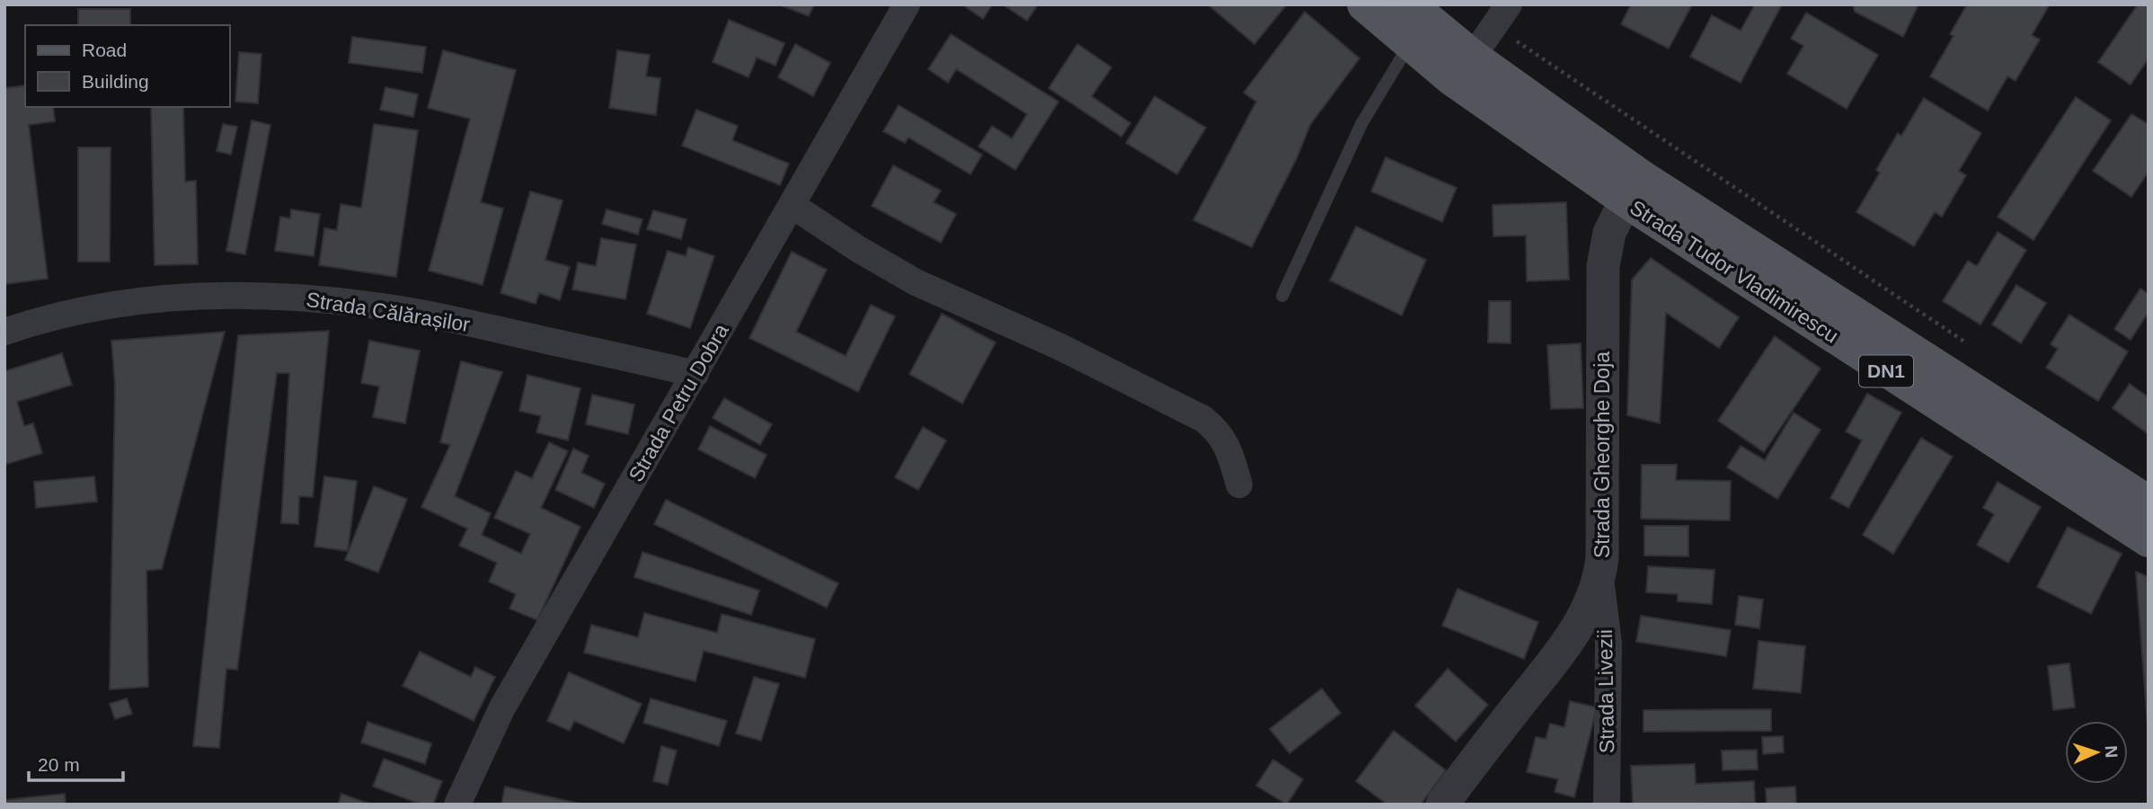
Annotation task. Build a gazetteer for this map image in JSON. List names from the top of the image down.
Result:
{
  "streets": {
    "main road": ["Strada Tudor Vladimirescu", "DN1"],
    "street": [
      "Strada Călărașilor",
      "Strada Petru Dobra",
      "Strada Gheorghe Doja",
      "Strada Livezii"
    ]
  },
  "crossings": [
    ["Strada Tudor Vladimirescu", "Strada Gheorghe Doja"],
    ["Strada Călărașilor", "Strada Petru Dobra"],
    ["Strada Gheorghe Doja", "Strada Livezii"]
  ],
  "legend": ["Road", "Building"],
  "scale_bar": "20 m",
  "north": "right"
}
